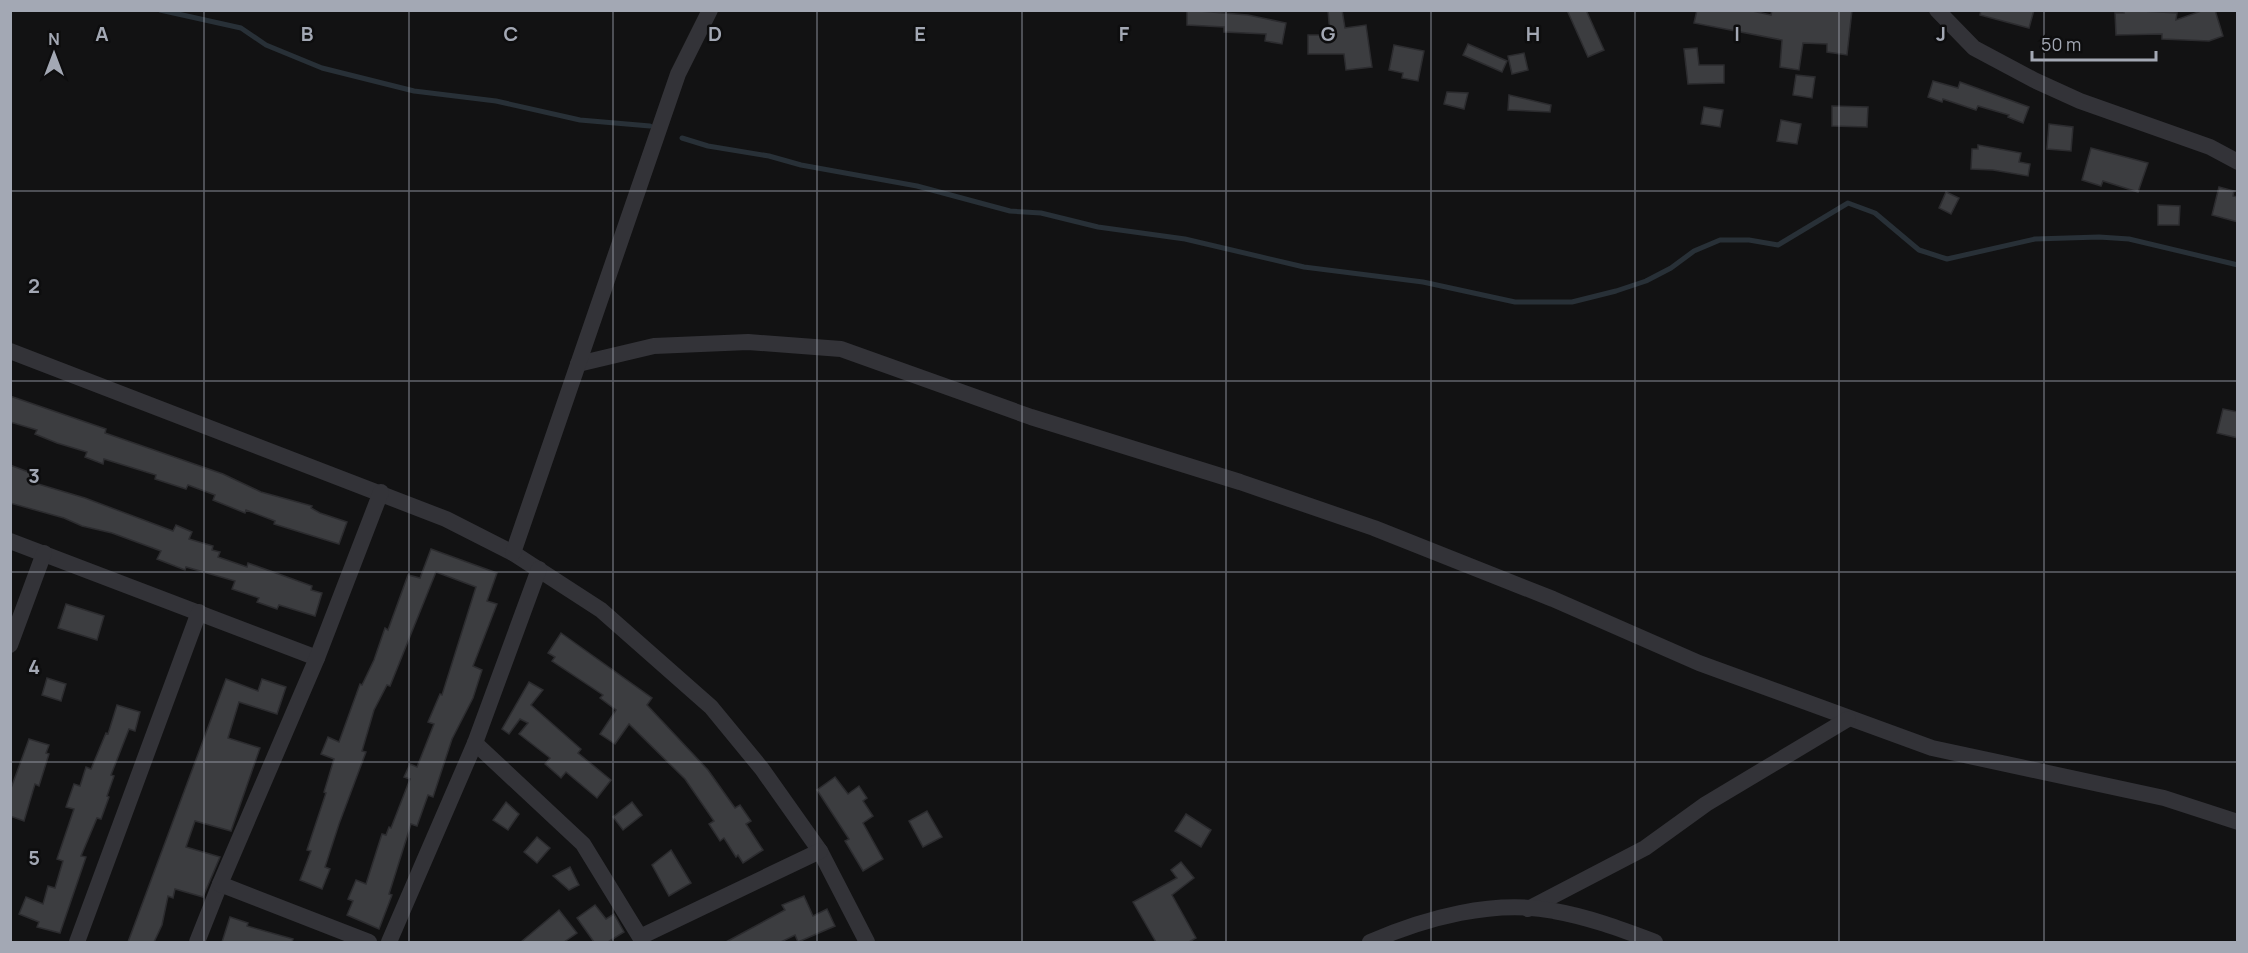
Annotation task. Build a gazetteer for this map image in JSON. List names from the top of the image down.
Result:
{
  "scale_bar": "50 m",
  "north": "top",
  "grid": {
    "columns": [
      "A",
      "B",
      "C",
      "D",
      "E",
      "F",
      "G",
      "H",
      "I",
      "J"
    ],
    "rows": [
      "2",
      "3",
      "4",
      "5"
    ]
  }
}
